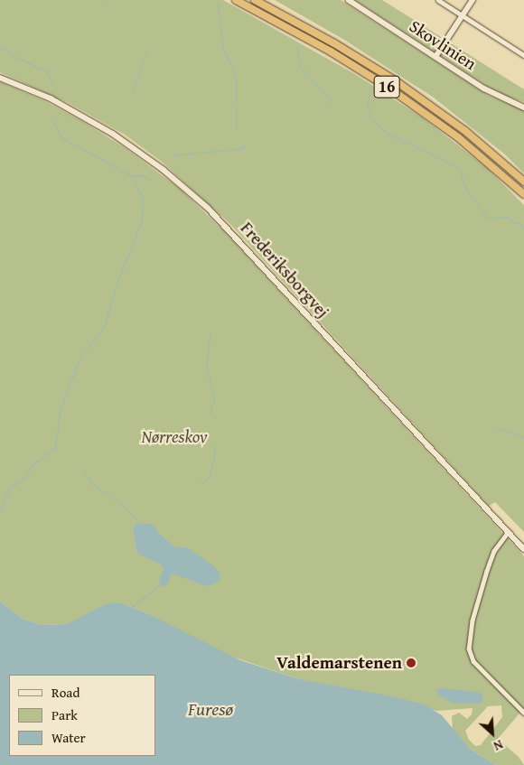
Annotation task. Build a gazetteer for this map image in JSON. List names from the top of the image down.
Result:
{
  "streets": {
    "highway": ["16"],
    "street": ["Skovlinien", "Frederiksborgvej"]
  },
  "water": ["Furesø"],
  "parks": ["Nørreskov"],
  "places": ["Valdemarstenen"],
  "legend": ["Road", "Park", "Water"],
  "north": "bottom right"
}
